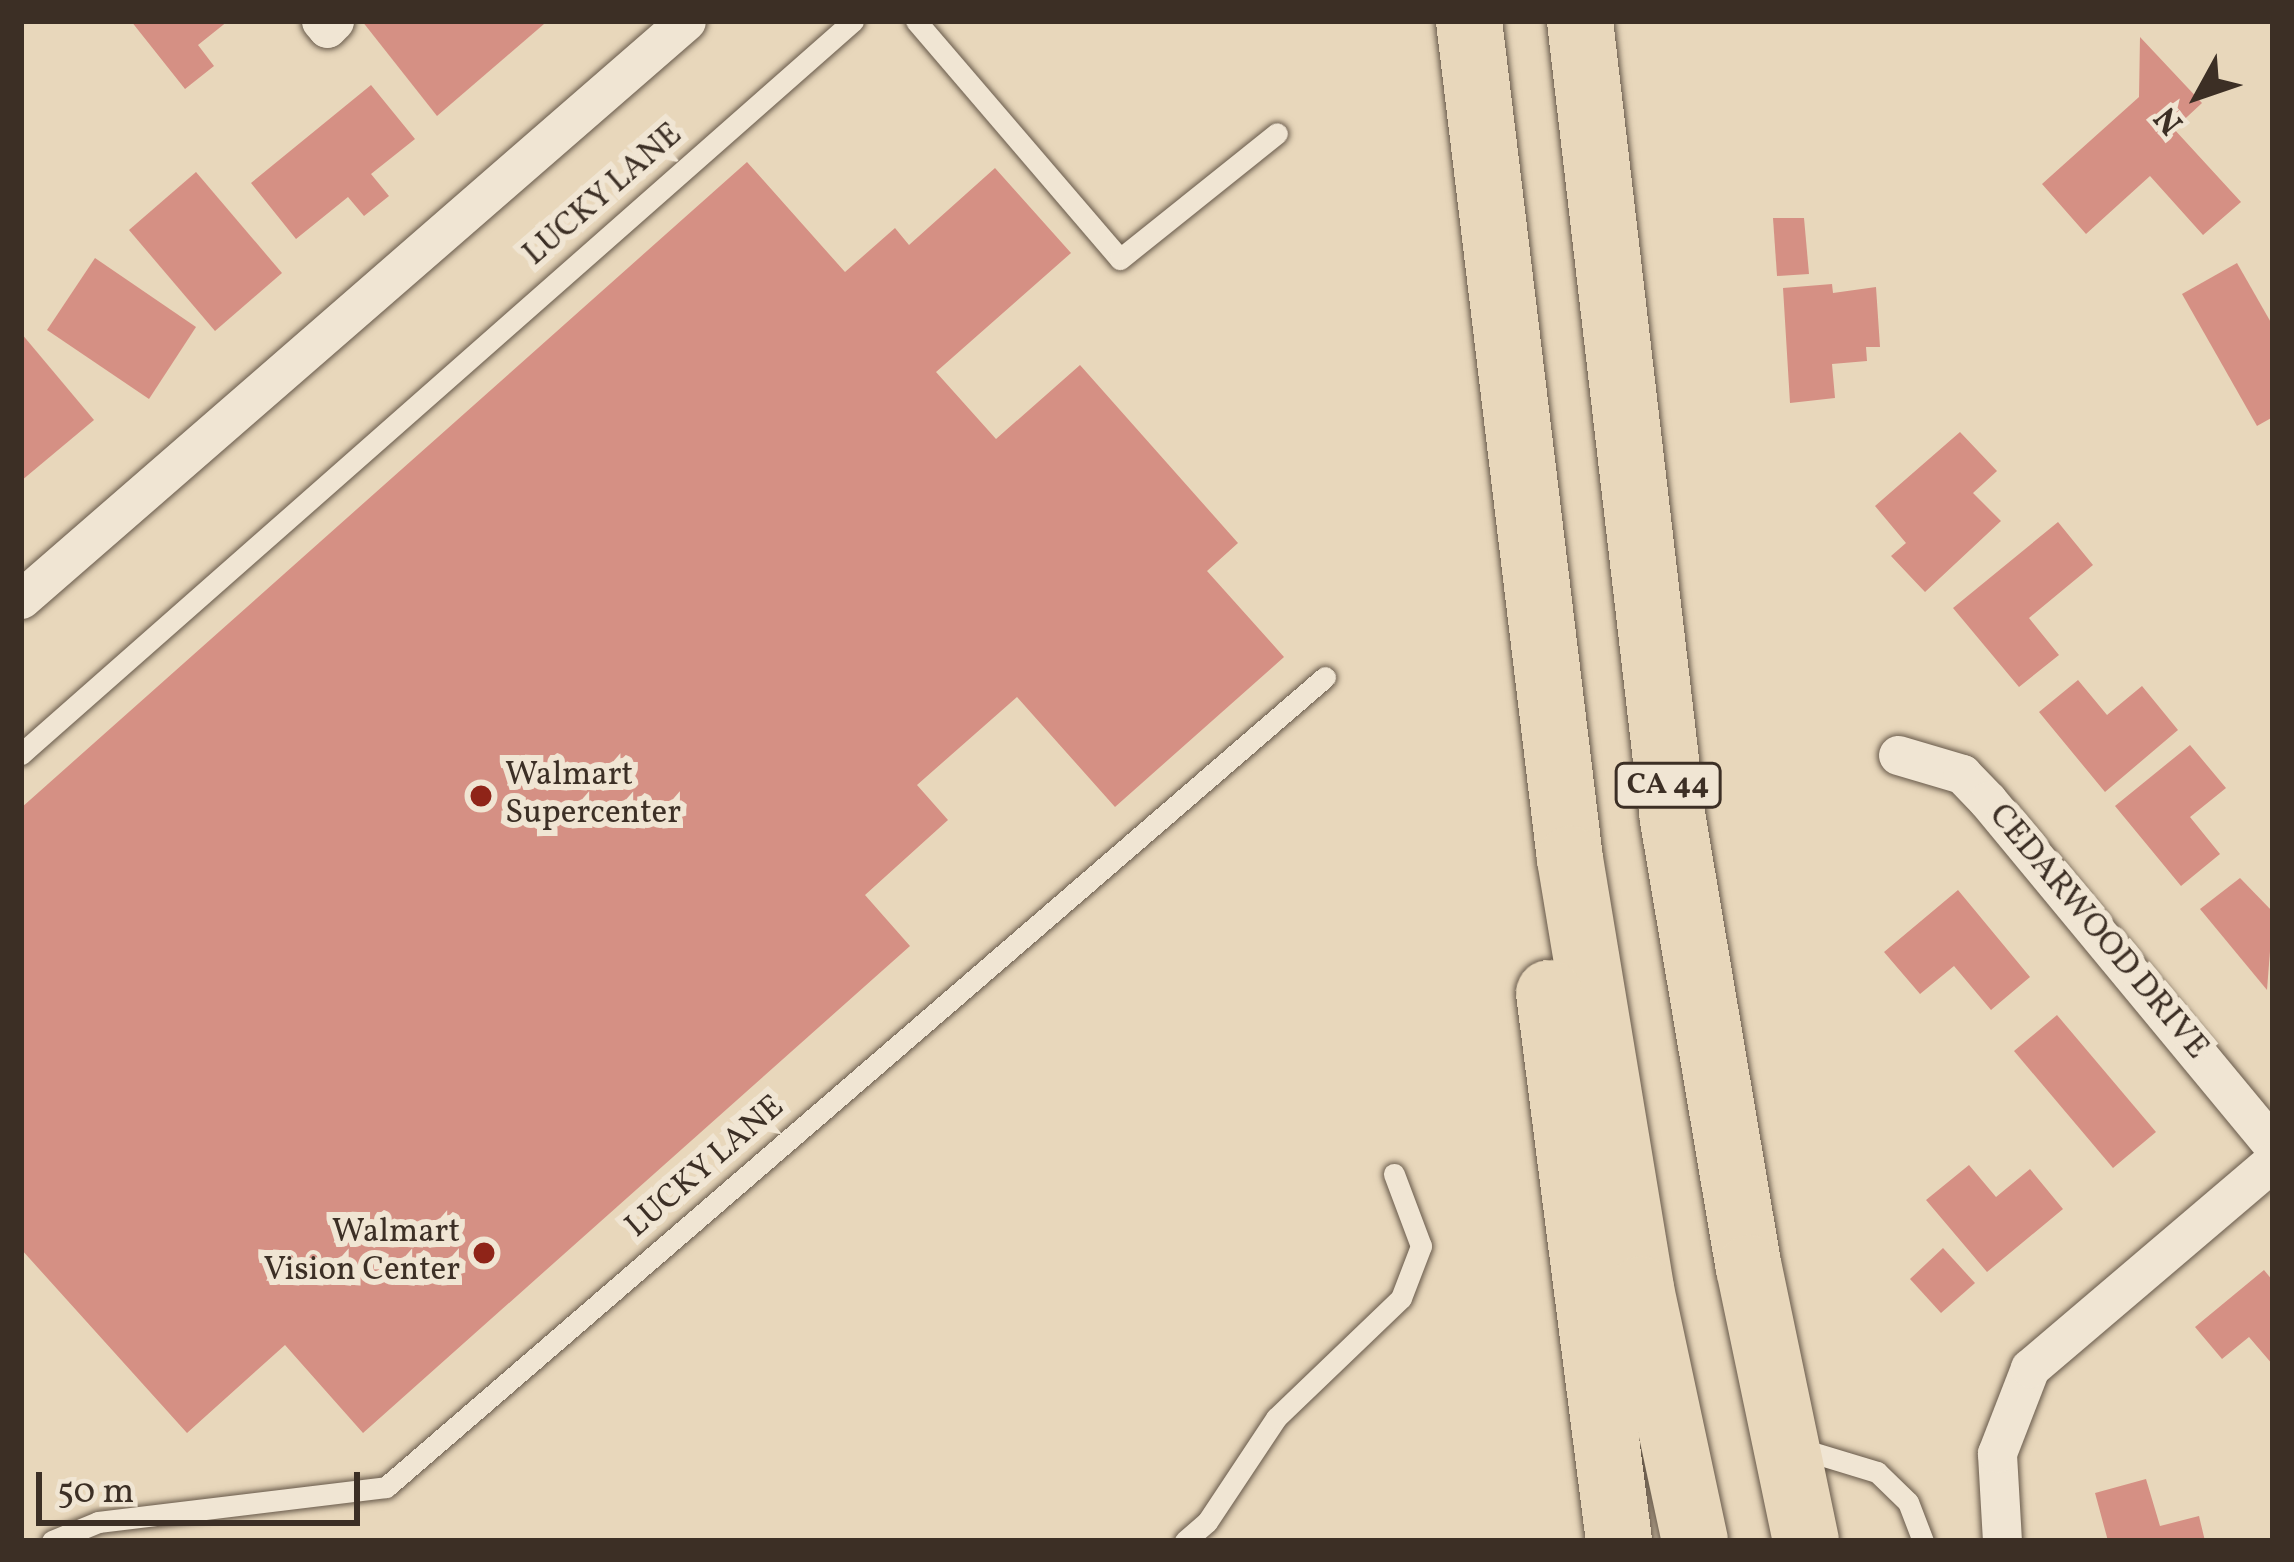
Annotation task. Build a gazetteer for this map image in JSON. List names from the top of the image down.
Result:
{
  "streets": {
    "highway": ["CA 44"],
    "street": ["CEDARWOOD DRIVE"],
    "lane": ["LUCKY LANE"]
  },
  "places": ["Walmart Supercenter", "Walmart Vision Center"],
  "scale_bar": "50 m",
  "north": "bottom left"
}
